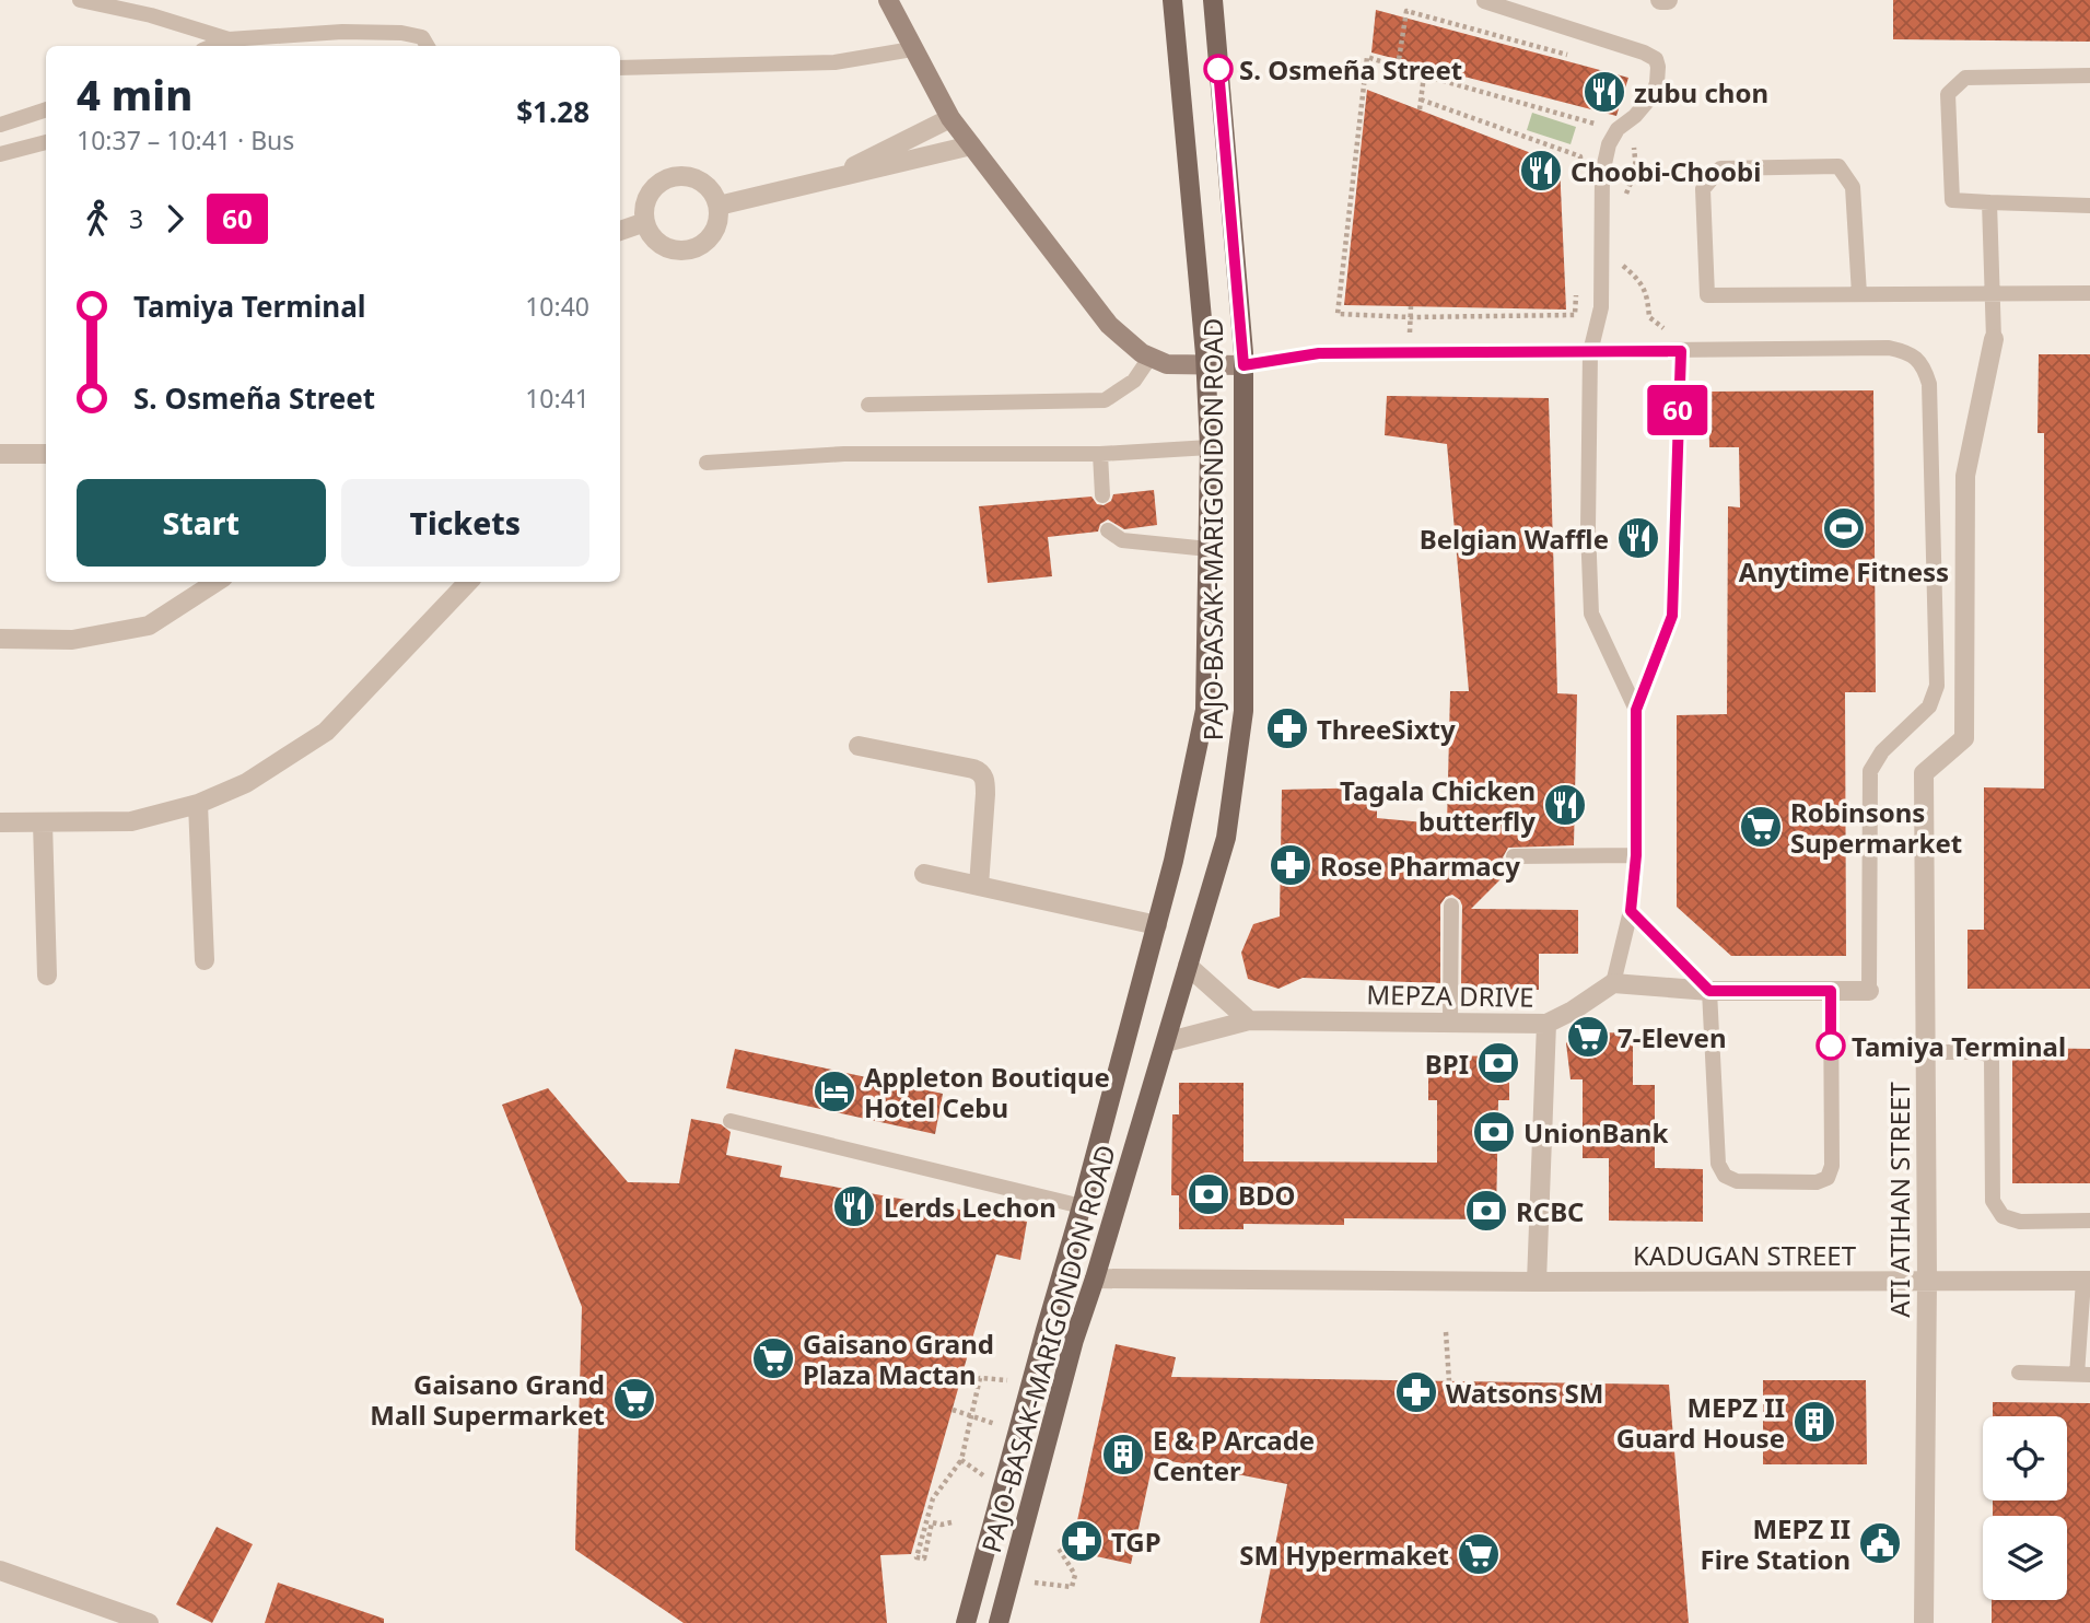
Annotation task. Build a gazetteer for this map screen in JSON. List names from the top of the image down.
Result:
{
  "streets": {
    "main road": ["PAJO-BASAK-MARIGONDON ROAD"],
    "street": ["MEPZA DRIVE", "ATI ATIHAN STREET", "KADUGAN STREET"]
  },
  "crossings": [
    ["PAJO-BASAK-MARIGONDON ROAD", "MEPZA DRIVE"],
    ["ATI ATIHAN STREET", "KADUGAN STREET"]
  ],
  "places": {
    "other": ["S. Osmeña Street", "Tamiya Terminal"],
    "restaurant": [
      "zubu chon",
      "Choobi-Choobi",
      "Belgian Waffle",
      "Tagala Chicken butterfly",
      "Lerds Lechon"
    ],
    "sports": ["Anytime Fitness"],
    "pharmacy": [
      "ThreeSixty",
      "Rose Pharmacy",
      "Watsons SM",
      "TGP"
    ],
    "supermarket": [
      "Robinsons Supermarket",
      "7-Eleven",
      "Gaisano Grand Plaza Mactan",
      "Gaisano Grand Mall Supermarket",
      "SM Hypermaket"
    ],
    "bank": [
      "BPI",
      "UnionBank",
      "BDO",
      "RCBC"
    ],
    "hotel": ["Appleton Boutique Hotel Cebu"],
    "building": ["MEPZ II Guard House", "E & P Arcade Center"],
    "public building": ["MEPZ II Fire Station"]
  },
  "lines": ["bus line 60"],
  "page": {
    "on_map": "60",
    "heading": ["4 min", "10:37 – 10:41 · Bus", "$1.28"],
    "legs": ["3", "60"],
    "list": [
      {
        "name": "Tamiya Terminal",
        "value": "10:40"
      },
      {
        "name": "S. Osmeña Street",
        "value": "10:41"
      }
    ],
    "buttons": ["Start", "Tickets"]
  }
}
